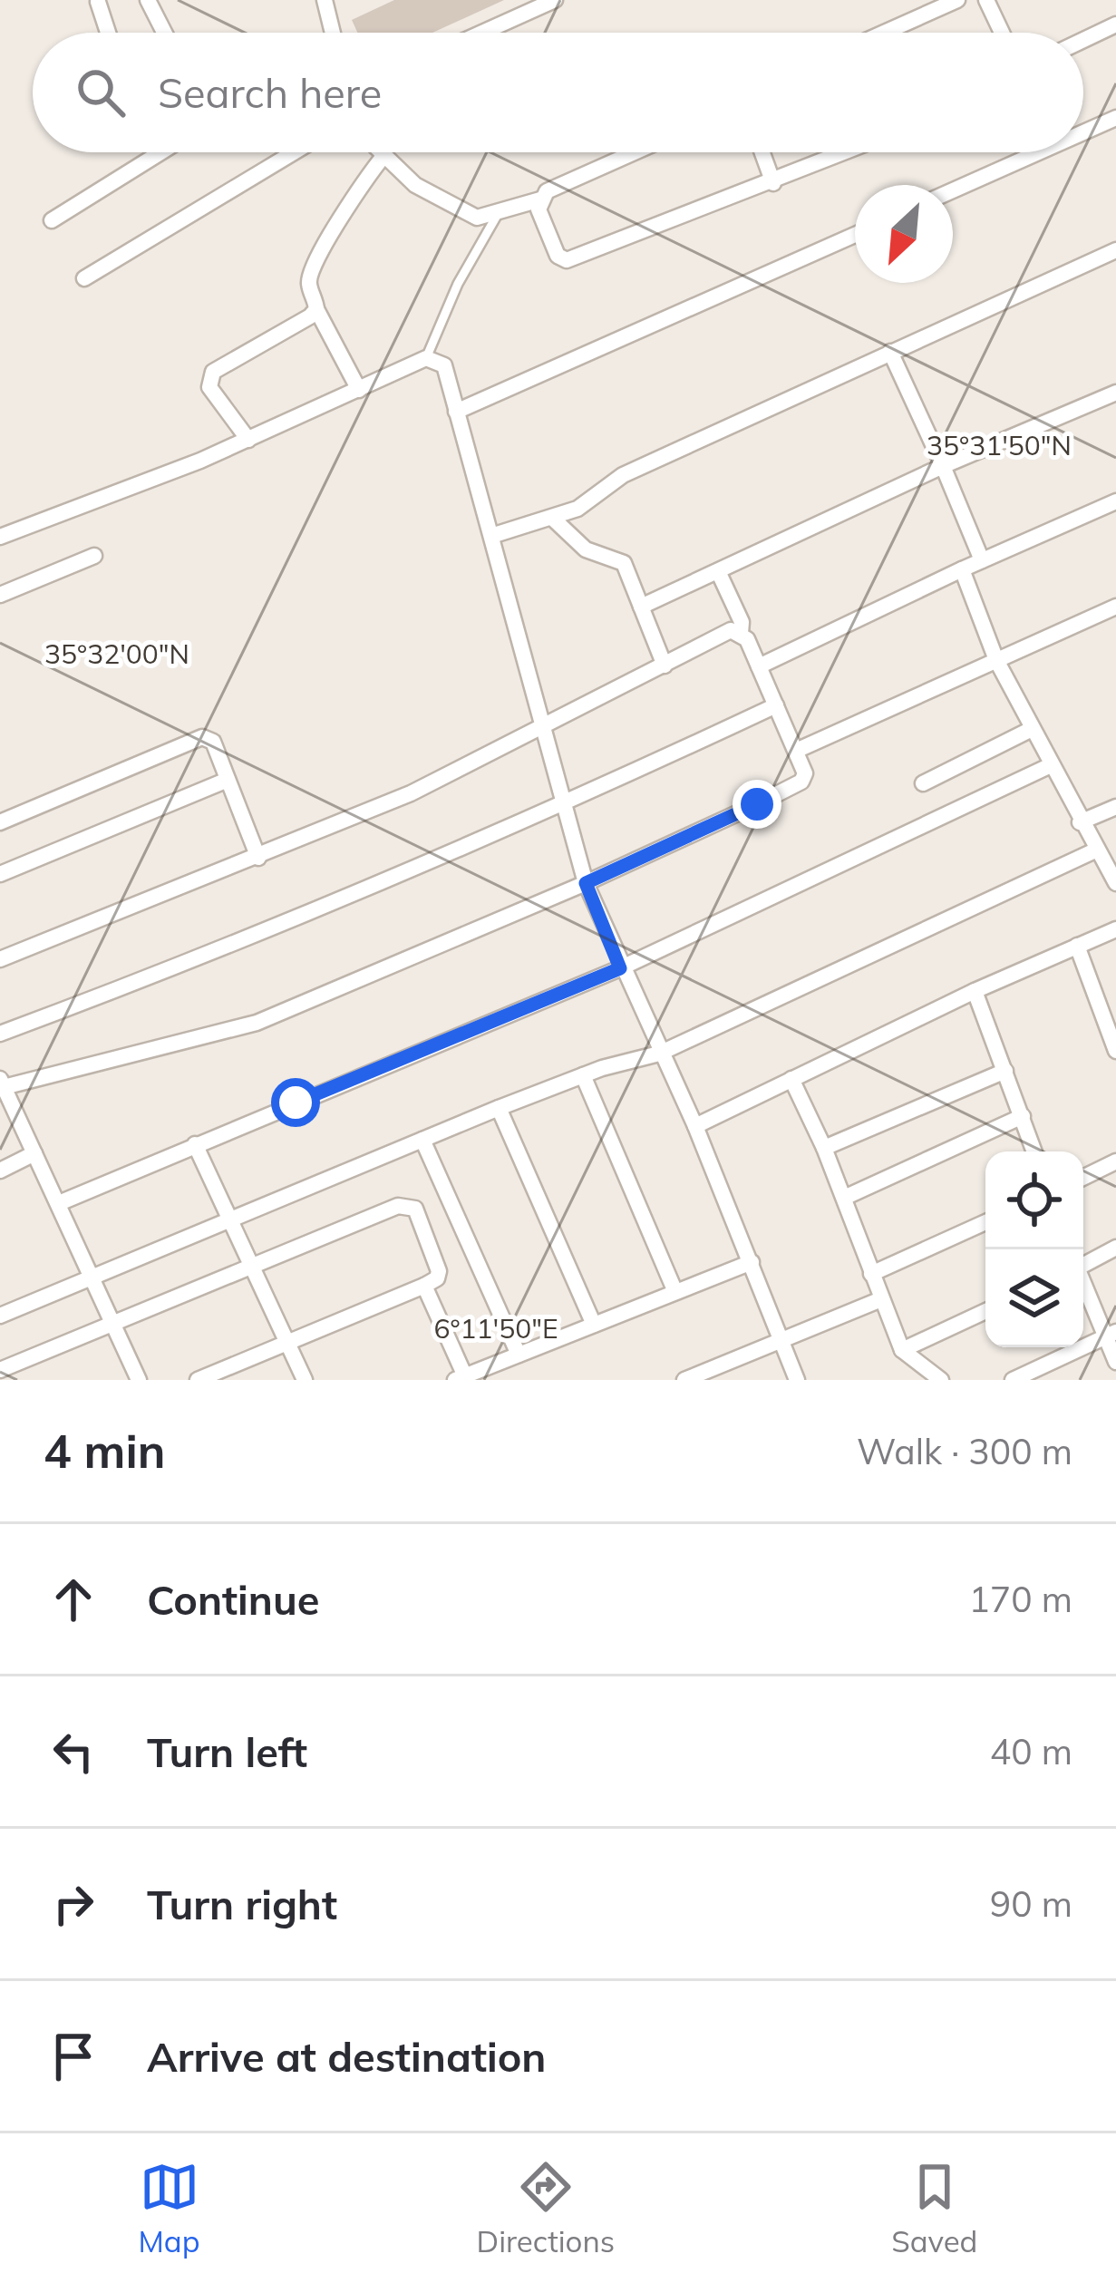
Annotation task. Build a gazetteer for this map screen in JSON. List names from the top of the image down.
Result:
{
  "north": "bottom left",
  "page": {
    "search": "Search here",
    "heading": ["4 min", "Walk · 300 m"],
    "list": [
      ["Continue", "170 m"],
      ["Turn left", "40 m"],
      ["Turn right", "90 m"],
      "Arrive at destination"
    ],
    "nav": ["Map", "Directions", "Saved"]
  },
  "coordinates": ["35°31'50\"N", "35°32'00\"N", "6°11'50\"E"]
}
